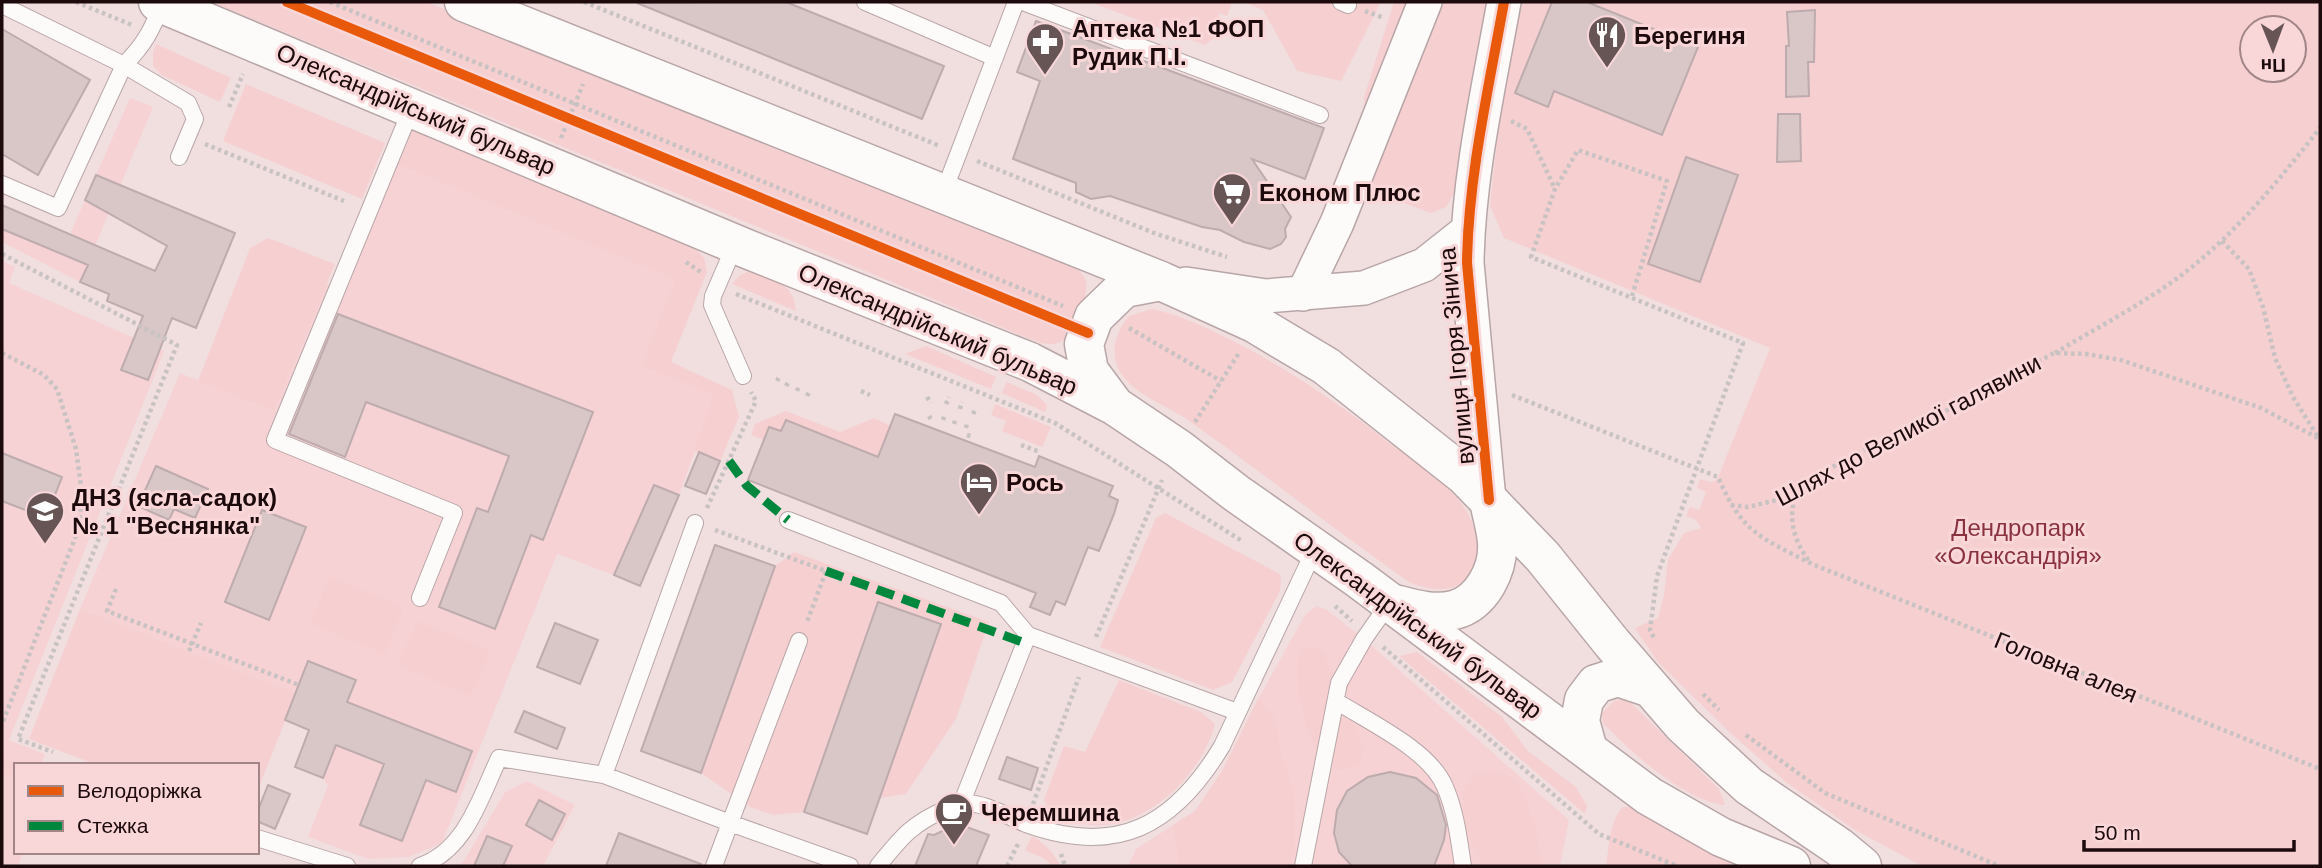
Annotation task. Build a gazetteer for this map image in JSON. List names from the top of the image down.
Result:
{
  "streets": {
    "main road": ["Олександрійський бульвар"],
    "street": ["вулиця Ігоря Зінича"],
    "path": ["Шлях до Великої галявини", "Головна алея"]
  },
  "crossings": [
    ["Шлях до Великої галявини", "Головна алея"]
  ],
  "parks": ["Дендропарк «Олександрія»"],
  "places": {
    "restaurant": ["Берегиня"],
    "pharmacy": ["Аптека №1 ФОП Рудик П.І."],
    "supermarket": ["Економ Плюс"],
    "hotel": ["Рось"],
    "school or university": ["ДНЗ (ясла-садок) № 1 \"Веснянка\""],
    "cafe": ["Черемшина"]
  },
  "legend": ["Велодоріжка", "Стежка"],
  "scale_bar": "50 m",
  "north": "bottom"
}
